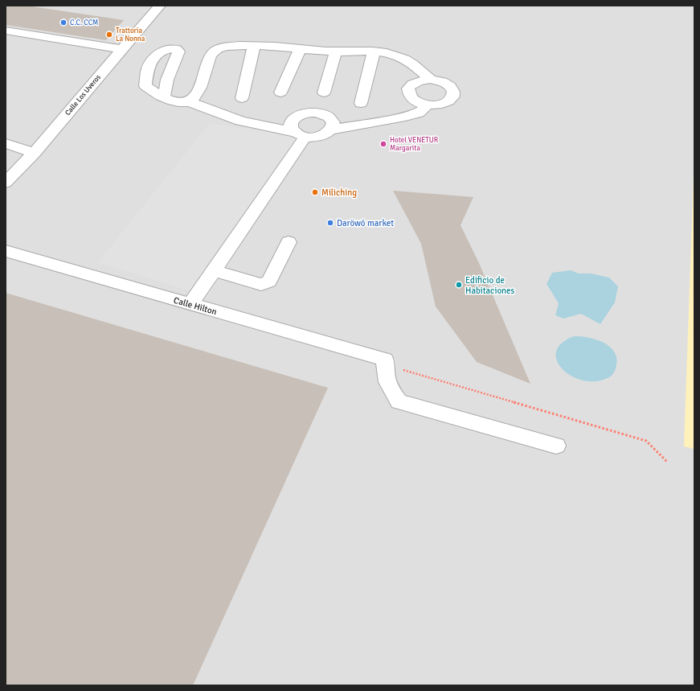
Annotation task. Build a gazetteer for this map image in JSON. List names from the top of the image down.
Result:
{
  "streets": {
    "street": ["Calle Los Uveros", "Calle Hilton"]
  },
  "places": [
    "C.C. CCM",
    "Trattoria La Nonna",
    "Hotel VENETUR Margarita",
    "Miliching",
    "Daröwö market",
    "Edificio de Habitaciones"
  ]
}
